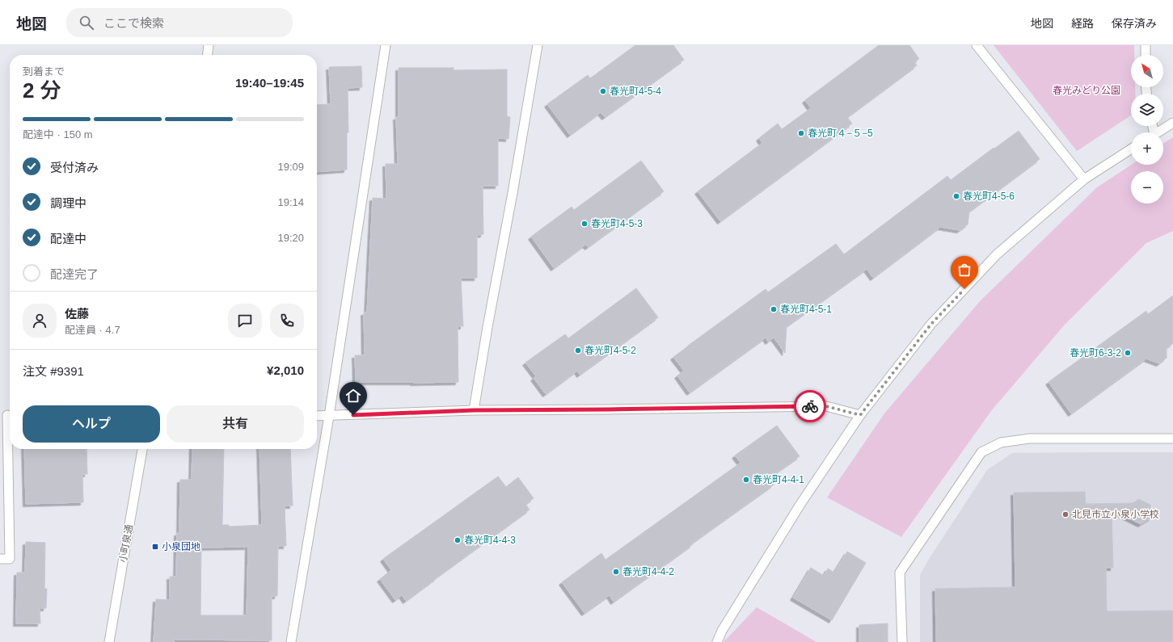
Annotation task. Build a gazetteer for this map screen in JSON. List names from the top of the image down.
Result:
{
  "streets": {
    "street": ["小町泉通"]
  },
  "parks": ["春光みどり公園"],
  "places": {
    "other": [
      "春光町4-5-4",
      "春光町４−５−5",
      "春光町4-5-6",
      "春光町4-5-3",
      "春光町4-5-1",
      "春光町4-5-2",
      "春光町6-3-2",
      "春光町4-4-1",
      "北見市立小泉小学校",
      "春光町4-4-3",
      "春光町4-4-2"
    ],
    "transit": ["小泉団地"]
  },
  "north": "top left",
  "page": {
    "header": "地図",
    "search": "ここで検索",
    "nav": ["地図", "経路", "保存済み"],
    "map_buttons": ["+", "−"],
    "heading": ["2 分", "到着まで", "19:40–19:45"],
    "panel": [
      "佐藤",
      "配達員 · 4.7",
      "注文 #9391",
      "¥2,010"
    ],
    "bar": "配達中 · 150 m",
    "list": [
      ["受付済み", "19:09"],
      ["調理中", "19:14"],
      ["配達中", "19:20"],
      "配達完了"
    ],
    "buttons": ["ヘルプ", "共有"]
  }
}
